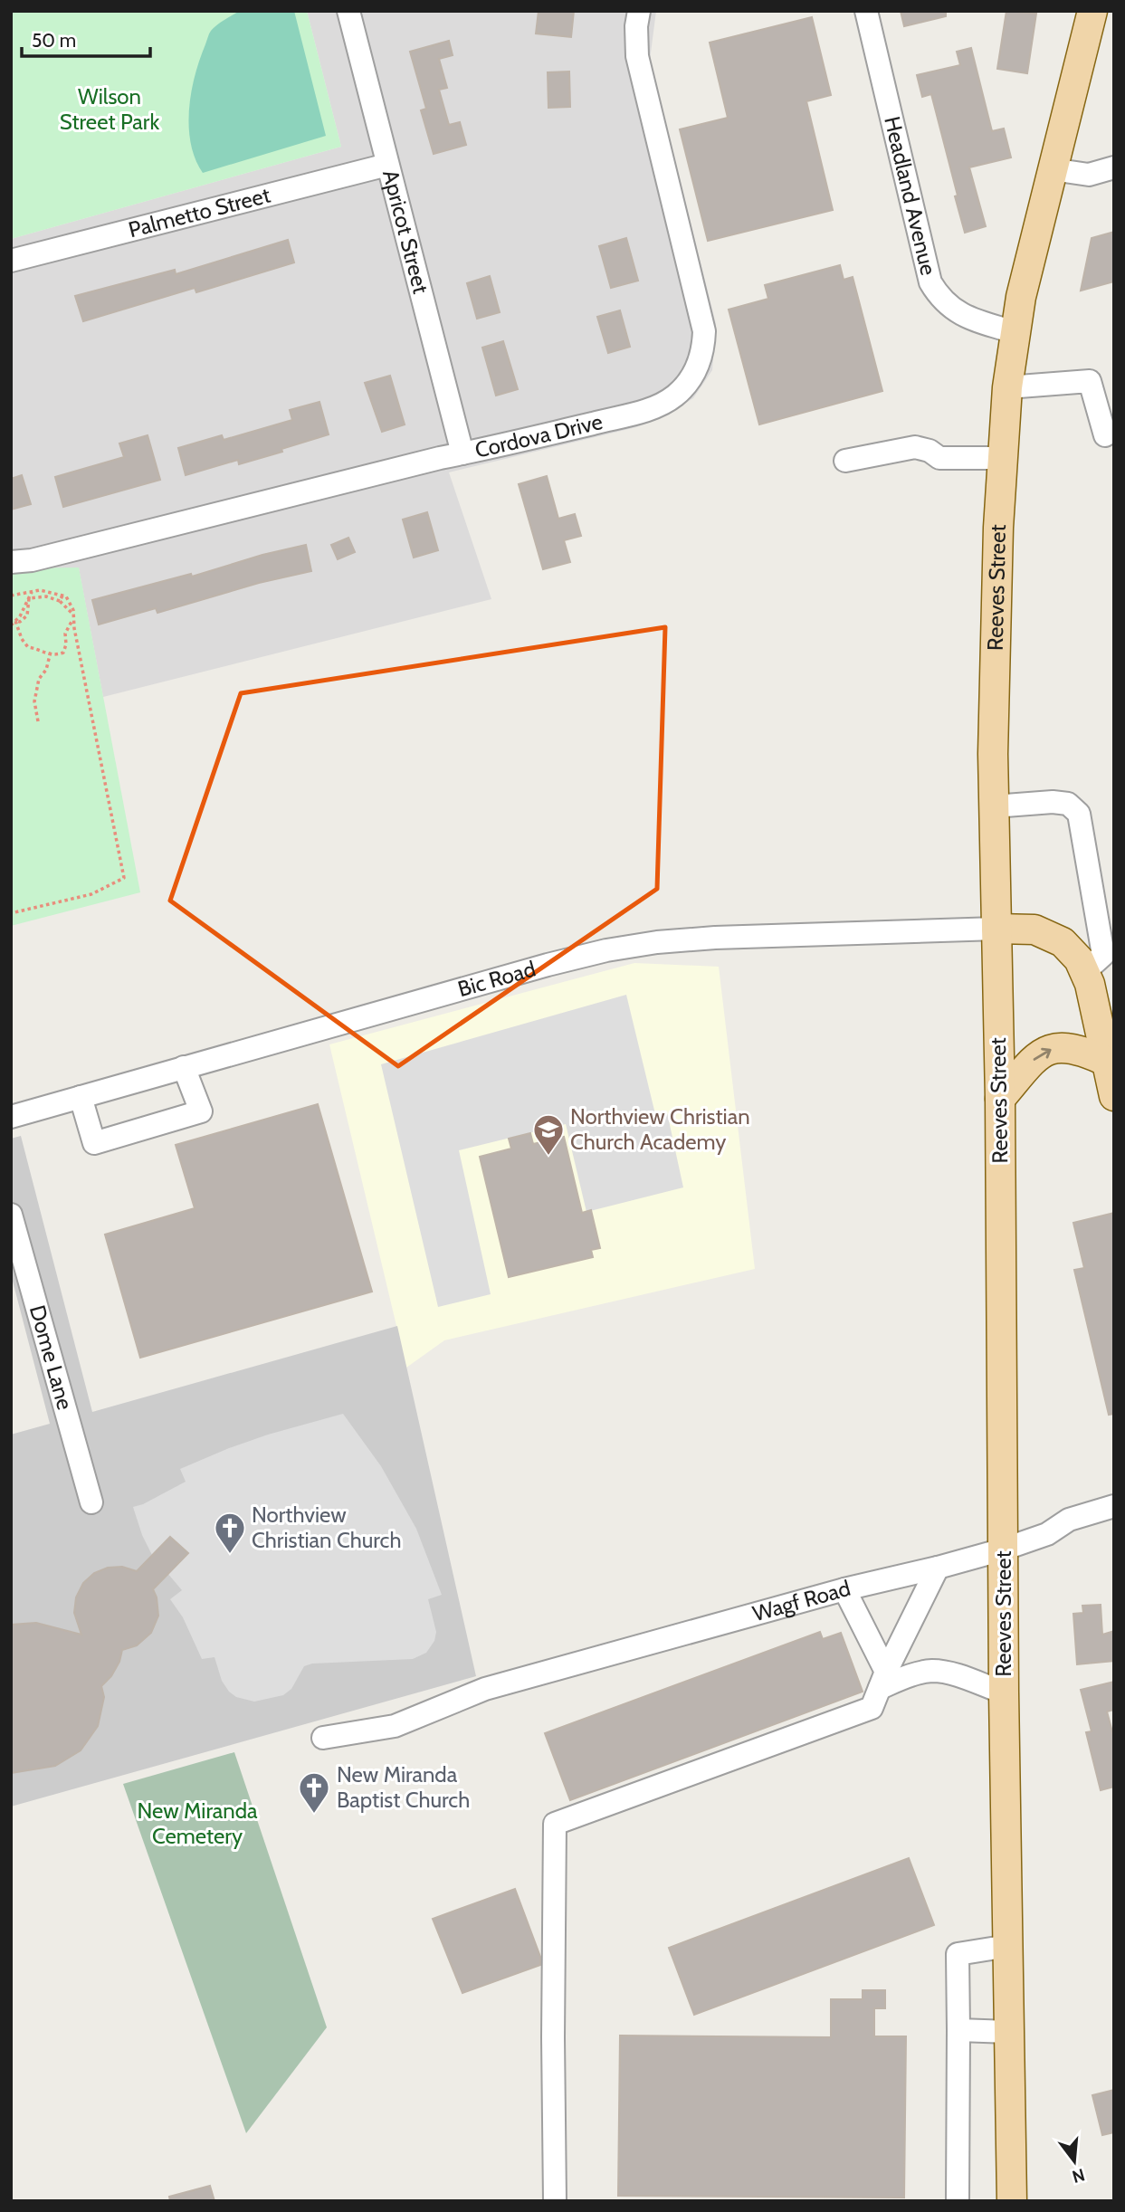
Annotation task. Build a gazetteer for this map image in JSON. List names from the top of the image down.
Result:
{
  "streets": {
    "main road": ["Reeves Street"],
    "street": [
      "Headland Avenue",
      "Palmetto Street",
      "Apricot Street",
      "Cordova Drive",
      "Bic Road",
      "Dome Lane",
      "Wagf Road"
    ]
  },
  "crossings": [
    ["Headland Avenue", "Reeves Street"],
    ["Palmetto Street", "Apricot Street"],
    ["Apricot Street", "Cordova Drive"],
    ["Reeves Street", "Bic Road"],
    ["Reeves Street", "Wagf Road"]
  ],
  "parks": ["Wilson Street Park", "New Miranda Cemetery"],
  "places": {
    "school or university": ["Northview Christian Church Academy"],
    "church": ["Northview Christian Church", "New Miranda Baptist Church"]
  },
  "scale_bar": "50 m",
  "north": "bottom"
}
